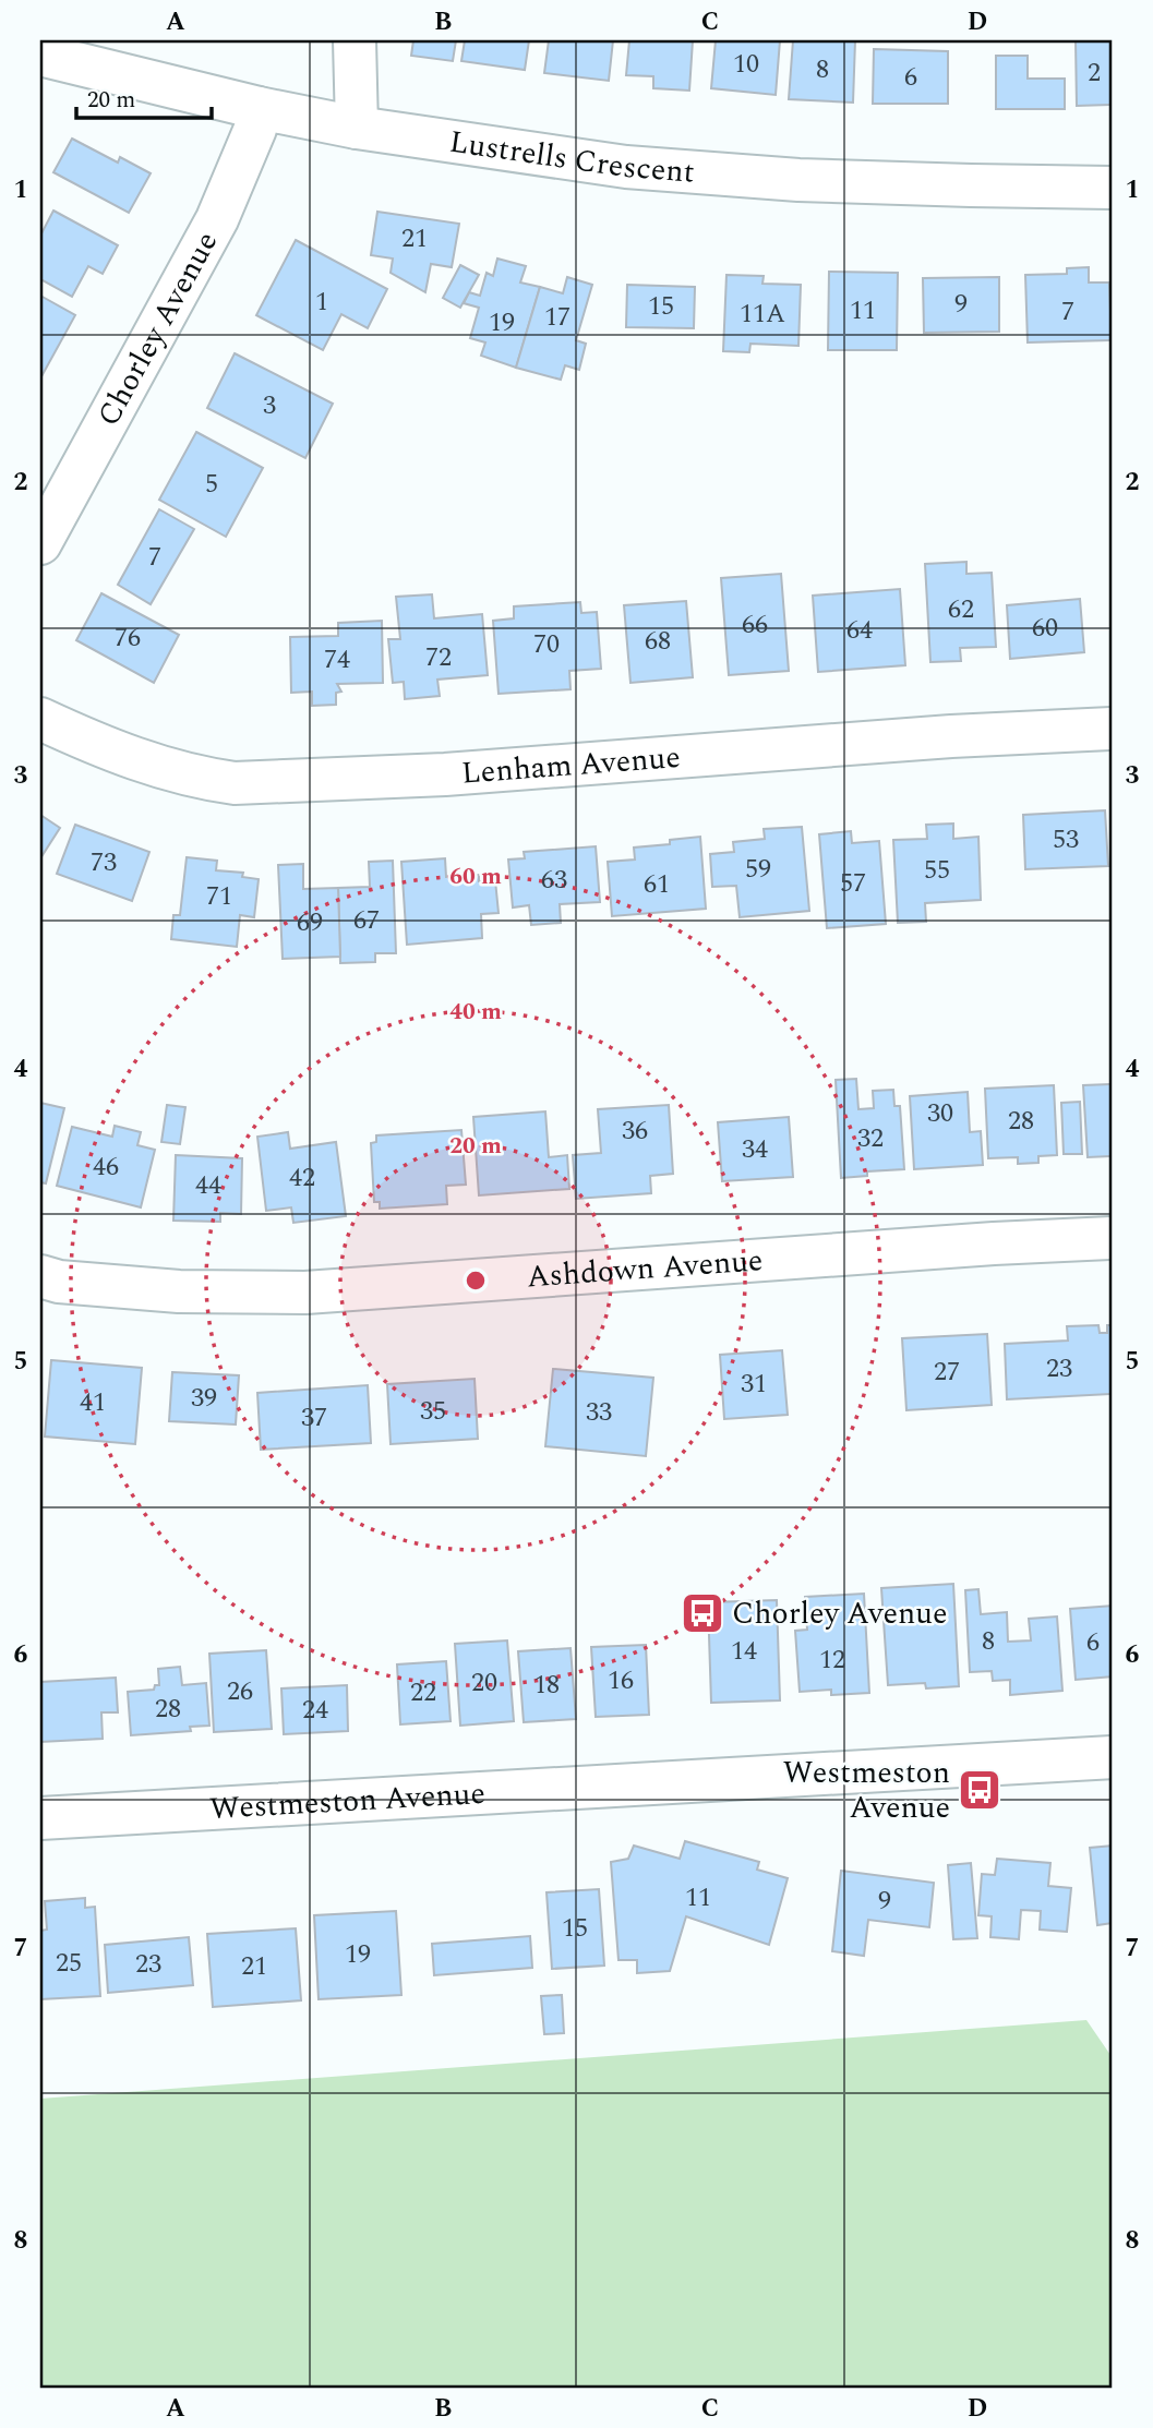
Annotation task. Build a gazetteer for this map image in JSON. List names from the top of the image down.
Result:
{
  "streets": {
    "street": [
      "Lustrells Crescent",
      "Chorley Avenue",
      "Lenham Avenue",
      "Ashdown Avenue",
      "Westmeston Avenue"
    ]
  },
  "crossings": [
    ["Lustrells Crescent", "Chorley Avenue"]
  ],
  "places": {
    "bus stop": ["Chorley Avenue", "Westmeston Avenue"]
  },
  "house_numbers": [
    "10",
    "8",
    "2",
    "6",
    "21",
    "1",
    "9",
    "15",
    "11",
    "7",
    "11A",
    "17",
    "19",
    "3",
    "5",
    "7",
    "62",
    "66",
    "60",
    "64",
    "76",
    "68",
    "70",
    "72",
    "74",
    "53",
    "73",
    "59",
    "55",
    "63",
    "57",
    "61",
    "71",
    "67",
    "69",
    "30",
    "28",
    "36",
    "32",
    "34",
    "46",
    "42",
    "44",
    "23",
    "27",
    "31",
    "39",
    "41",
    "35",
    "33",
    "37",
    "8",
    "6",
    "14",
    "12",
    "16",
    "20",
    "18",
    "26",
    "22",
    "28",
    "24",
    "11",
    "9",
    "15",
    "19",
    "25",
    "23",
    "21"
  ],
  "scale_bar": "20 m",
  "grid": {
    "columns": [
      "A",
      "B",
      "C",
      "D"
    ],
    "rows": [
      "1",
      "2",
      "3",
      "4",
      "5",
      "6",
      "7",
      "8"
    ]
  },
  "rings": ["60 m", "40 m", "20 m"]
}
